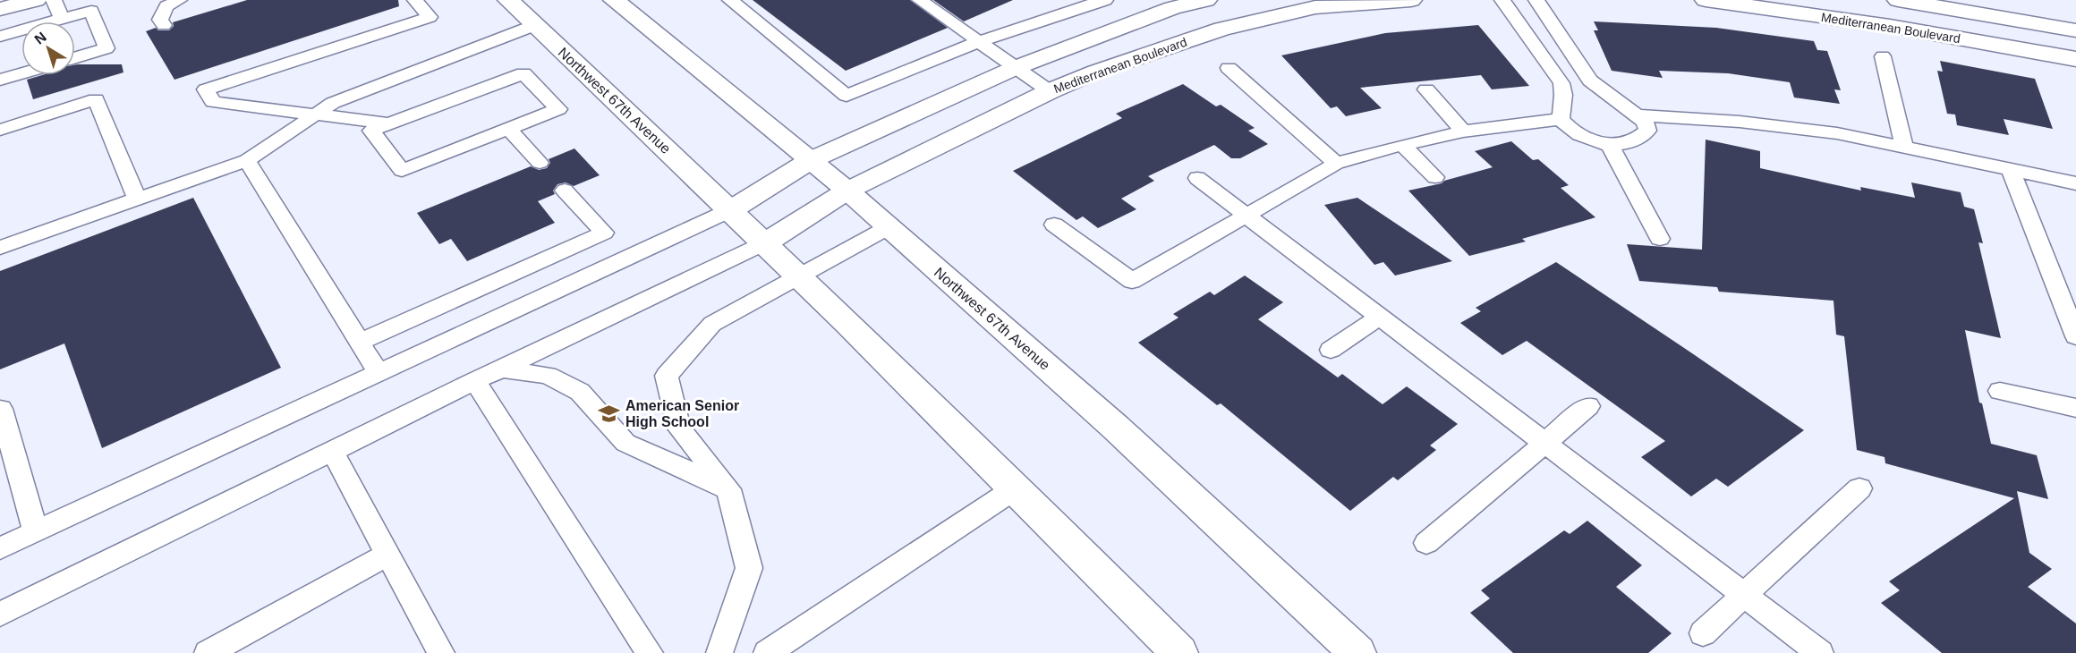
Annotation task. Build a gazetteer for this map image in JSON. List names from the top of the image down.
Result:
{
  "streets": {
    "main road": ["Mediterranean Boulevard", "Northwest 67th Avenue"]
  },
  "crossings": [
    ["Mediterranean Boulevard", "Northwest 67th Avenue"]
  ],
  "places": {
    "school or university": ["American Senior High School"]
  },
  "north": "top left"
}
